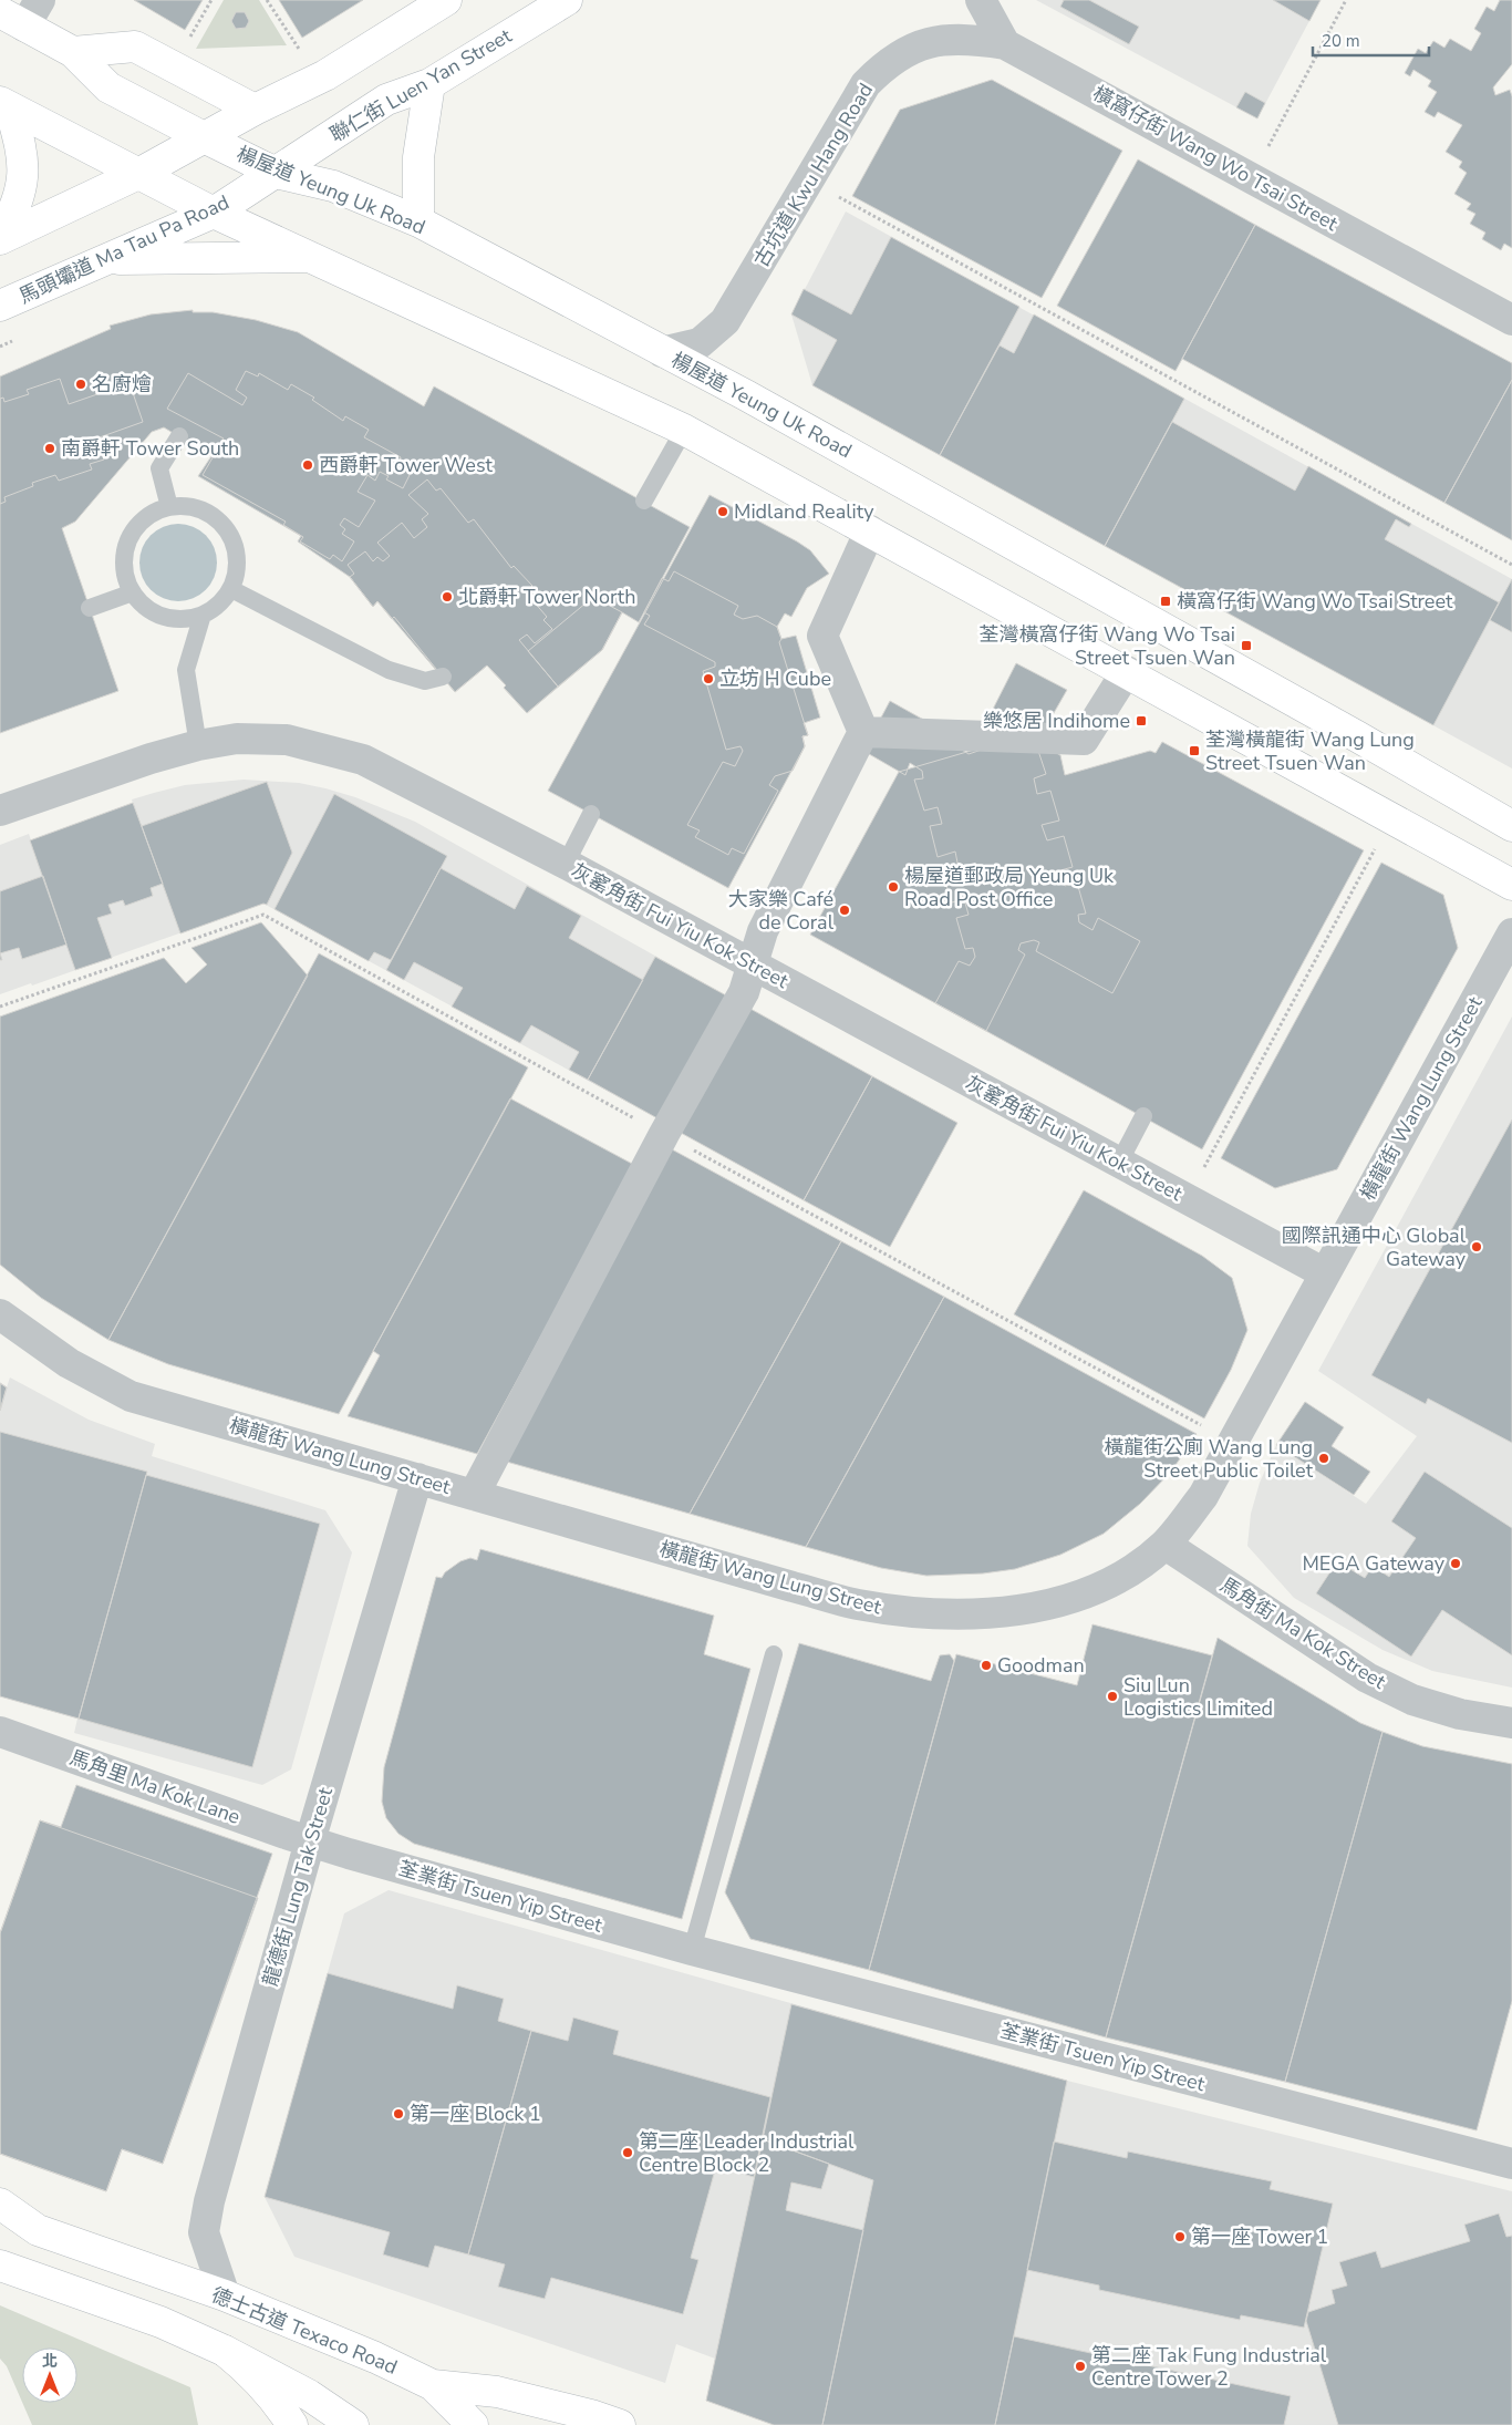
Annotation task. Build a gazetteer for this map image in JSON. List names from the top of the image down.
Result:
{
  "streets": {
    "main road": [
      "聯仁街 Luen Yan Street",
      "楊屋道 Yeung Uk Road",
      "馬頭壩道 Ma Tau Pa Road",
      "德士古道 Texaco Road"
    ],
    "street": [
      "橫窩仔街 Wang Wo Tsai Street",
      "古坑道 Kwu Hang Road",
      "灰窰角街 Fui Yiu Kok Street",
      "橫龍街 Wang Lung Street",
      "馬角街 Ma Kok Street",
      "馬角里 Ma Kok Lane",
      "龍德街 Lung Tak Street",
      "荃業街 Tsuen Yip Street"
    ]
  },
  "crossings": [
    ["聯仁街 Luen Yan Street", "楊屋道 Yeung Uk Road"],
    ["聯仁街 Luen Yan Street", "馬頭壩道 Ma Tau Pa Road"],
    ["橫窩仔街 Wang Wo Tsai Street", "古坑道 Kwu Hang Road"],
    ["古坑道 Kwu Hang Road", "楊屋道 Yeung Uk Road"],
    ["楊屋道 Yeung Uk Road", "馬頭壩道 Ma Tau Pa Road"],
    ["灰窰角街 Fui Yiu Kok Street", "橫龍街 Wang Lung Street"],
    ["橫龍街 Wang Lung Street", "馬角街 Ma Kok Street"],
    ["橫龍街 Wang Lung Street", "龍德街 Lung Tak Street"],
    ["馬角里 Ma Kok Lane", "龍德街 Lung Tak Street"],
    ["馬角里 Ma Kok Lane", "荃業街 Tsuen Yip Street"],
    ["龍德街 Lung Tak Street", "荃業街 Tsuen Yip Street"],
    ["龍德街 Lung Tak Street", "德士古道 Texaco Road"]
  ],
  "places": {
    "other": [
      "名廚燴",
      "南爵軒 Tower South",
      "西爵軒 Tower West",
      "Midland Reality",
      "北爵軒 Tower North",
      "立坊 H Cube",
      "楊屋道郵政局 Yeung Uk Road Post Office",
      "大家樂 Café de Coral",
      "國際訊通中心 Global Gateway",
      "橫龍街公廁 Wang Lung Street Public Toilet",
      "MEGA Gateway",
      "Goodman",
      "Siu Lun Logistics Limited",
      "第一座 Block 1",
      "第二座 Leader Industrial Centre Block 2",
      "第一座 Tower 1",
      "第二座 Tak Fung Industrial Centre Tower 2"
    ],
    "transit": [
      "橫窩仔街 Wang Wo Tsai Street",
      "荃灣橫窩仔街 Wang Wo Tsai Street Tsuen Wan",
      "樂悠居 Indihome",
      "荃灣橫龍街 Wang Lung Street Tsuen Wan"
    ]
  },
  "scale_bar": "20 m",
  "north": "top"
}
